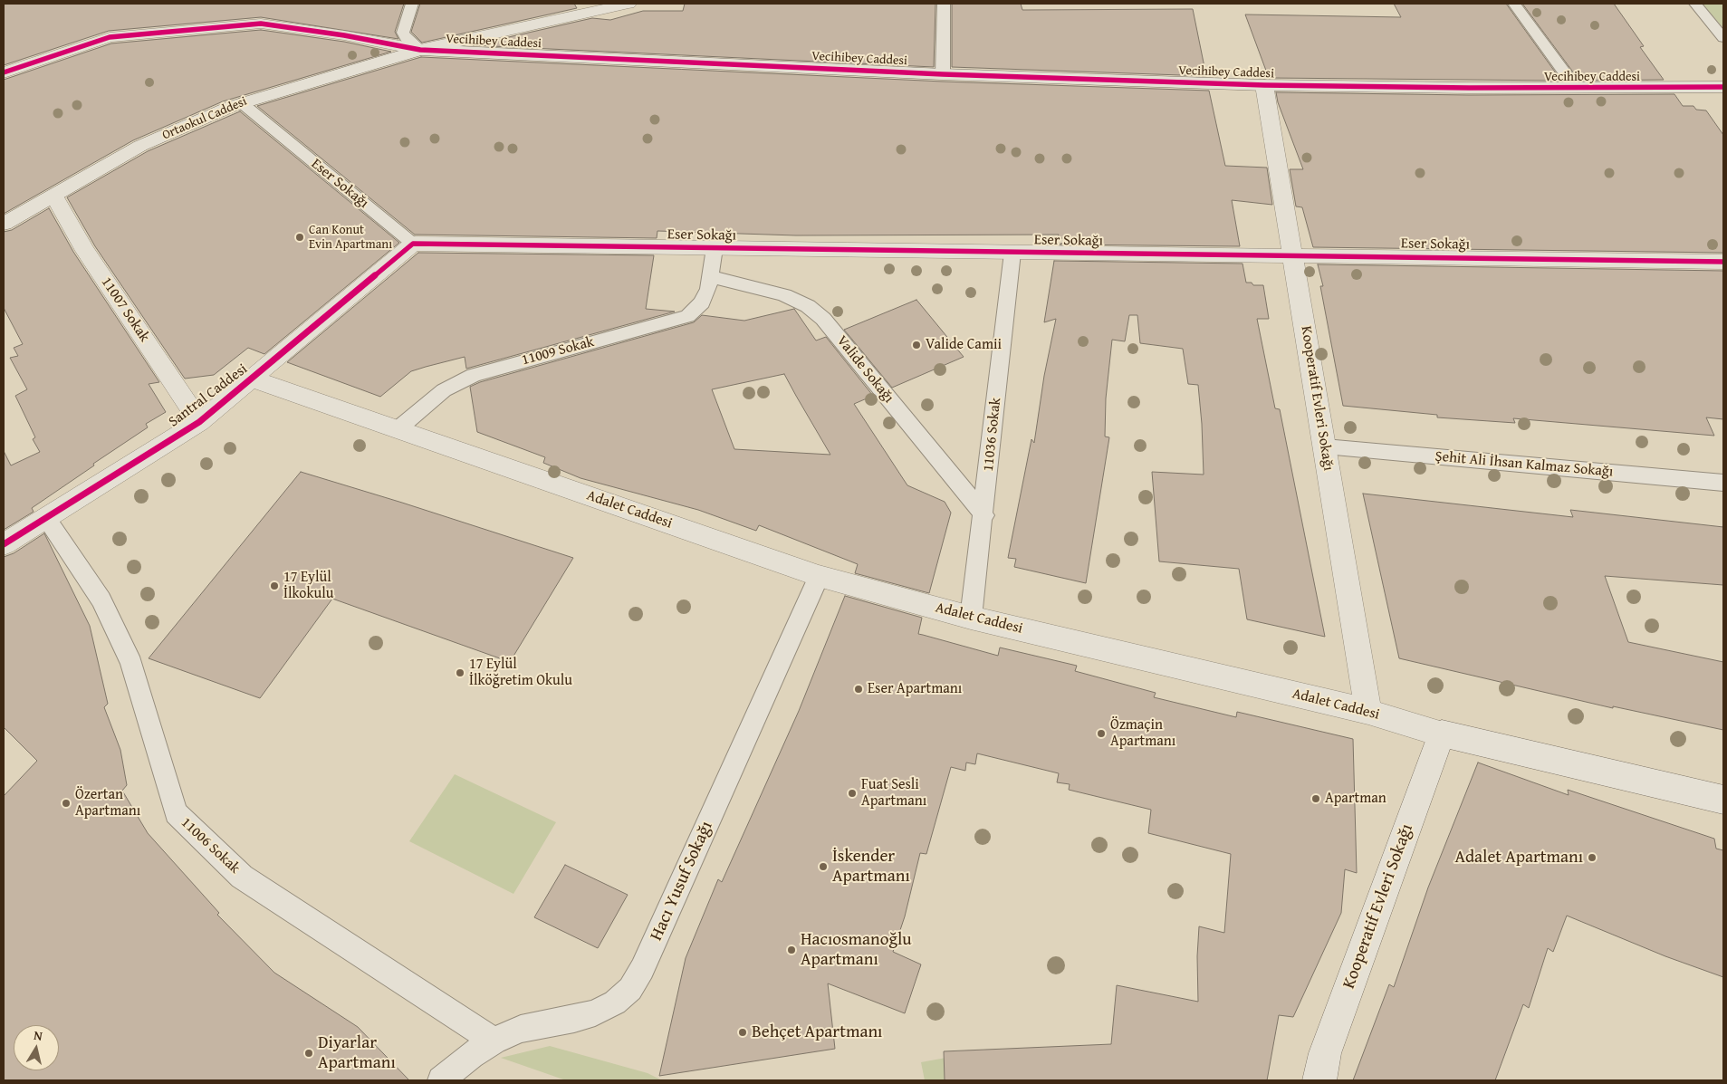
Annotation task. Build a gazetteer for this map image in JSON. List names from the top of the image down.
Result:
{
  "streets": {
    "street": [
      "Vecihibey Caddesi",
      "Ortaokul Caddesi",
      "Eser Sokağı",
      "11007 Sokak",
      "Santral Caddesi",
      "Kooperatif Evleri Sokağı",
      "Adalet Caddesi"
    ],
    "lane": [
      "11009 Sokak",
      "Valide Sokağı",
      "11036 Sokak",
      "Şehit Ali İhsan Kalmaz Sokağı",
      "11006 Sokak",
      "Hacı Yusuf Sokağı"
    ]
  },
  "crossings": [
    ["Vecihibey Caddesi", "Ortaokul Caddesi"],
    ["Vecihibey Caddesi", "Kooperatif Evleri Sokağı"],
    ["Ortaokul Caddesi", "Eser Sokağı"],
    ["Ortaokul Caddesi", "11007 Sokak"],
    ["Eser Sokağı", "11009 Sokak"],
    ["Eser Sokağı", "Santral Caddesi"],
    ["Eser Sokağı", "Kooperatif Evleri Sokağı"],
    ["Eser Sokağı", "11036 Sokak"],
    ["11007 Sokak", "Santral Caddesi"],
    ["11009 Sokak", "Valide Sokağı"],
    ["11009 Sokak", "Adalet Caddesi"],
    ["Valide Sokağı", "11036 Sokak"],
    ["Santral Caddesi", "Adalet Caddesi"],
    ["Santral Caddesi", "11006 Sokak"],
    ["Kooperatif Evleri Sokağı", "Şehit Ali İhsan Kalmaz Sokağı"],
    ["Kooperatif Evleri Sokağı", "Adalet Caddesi"],
    ["11036 Sokak", "Adalet Caddesi"],
    ["Adalet Caddesi", "Hacı Yusuf Sokağı"],
    ["11006 Sokak", "Hacı Yusuf Sokağı"]
  ],
  "places": [
    "Can Konut Evin Apartmanı",
    "Valide Camii",
    "17 Eylül İlkokulu",
    "17 Eylül İlköğretim Okulu",
    "Eser Apartmanı",
    "Özmaçin Apartmanı",
    "Fuat Sesli Apartmanı",
    "Apartman",
    "Özertan Apartmanı",
    "Adalet Apartmanı",
    "İskender Apartmanı",
    "Hacıosmanoğlu Apartmanı",
    "Behçet Apartmanı",
    "Diyarlar Apartmanı"
  ],
  "north": "top"
}
